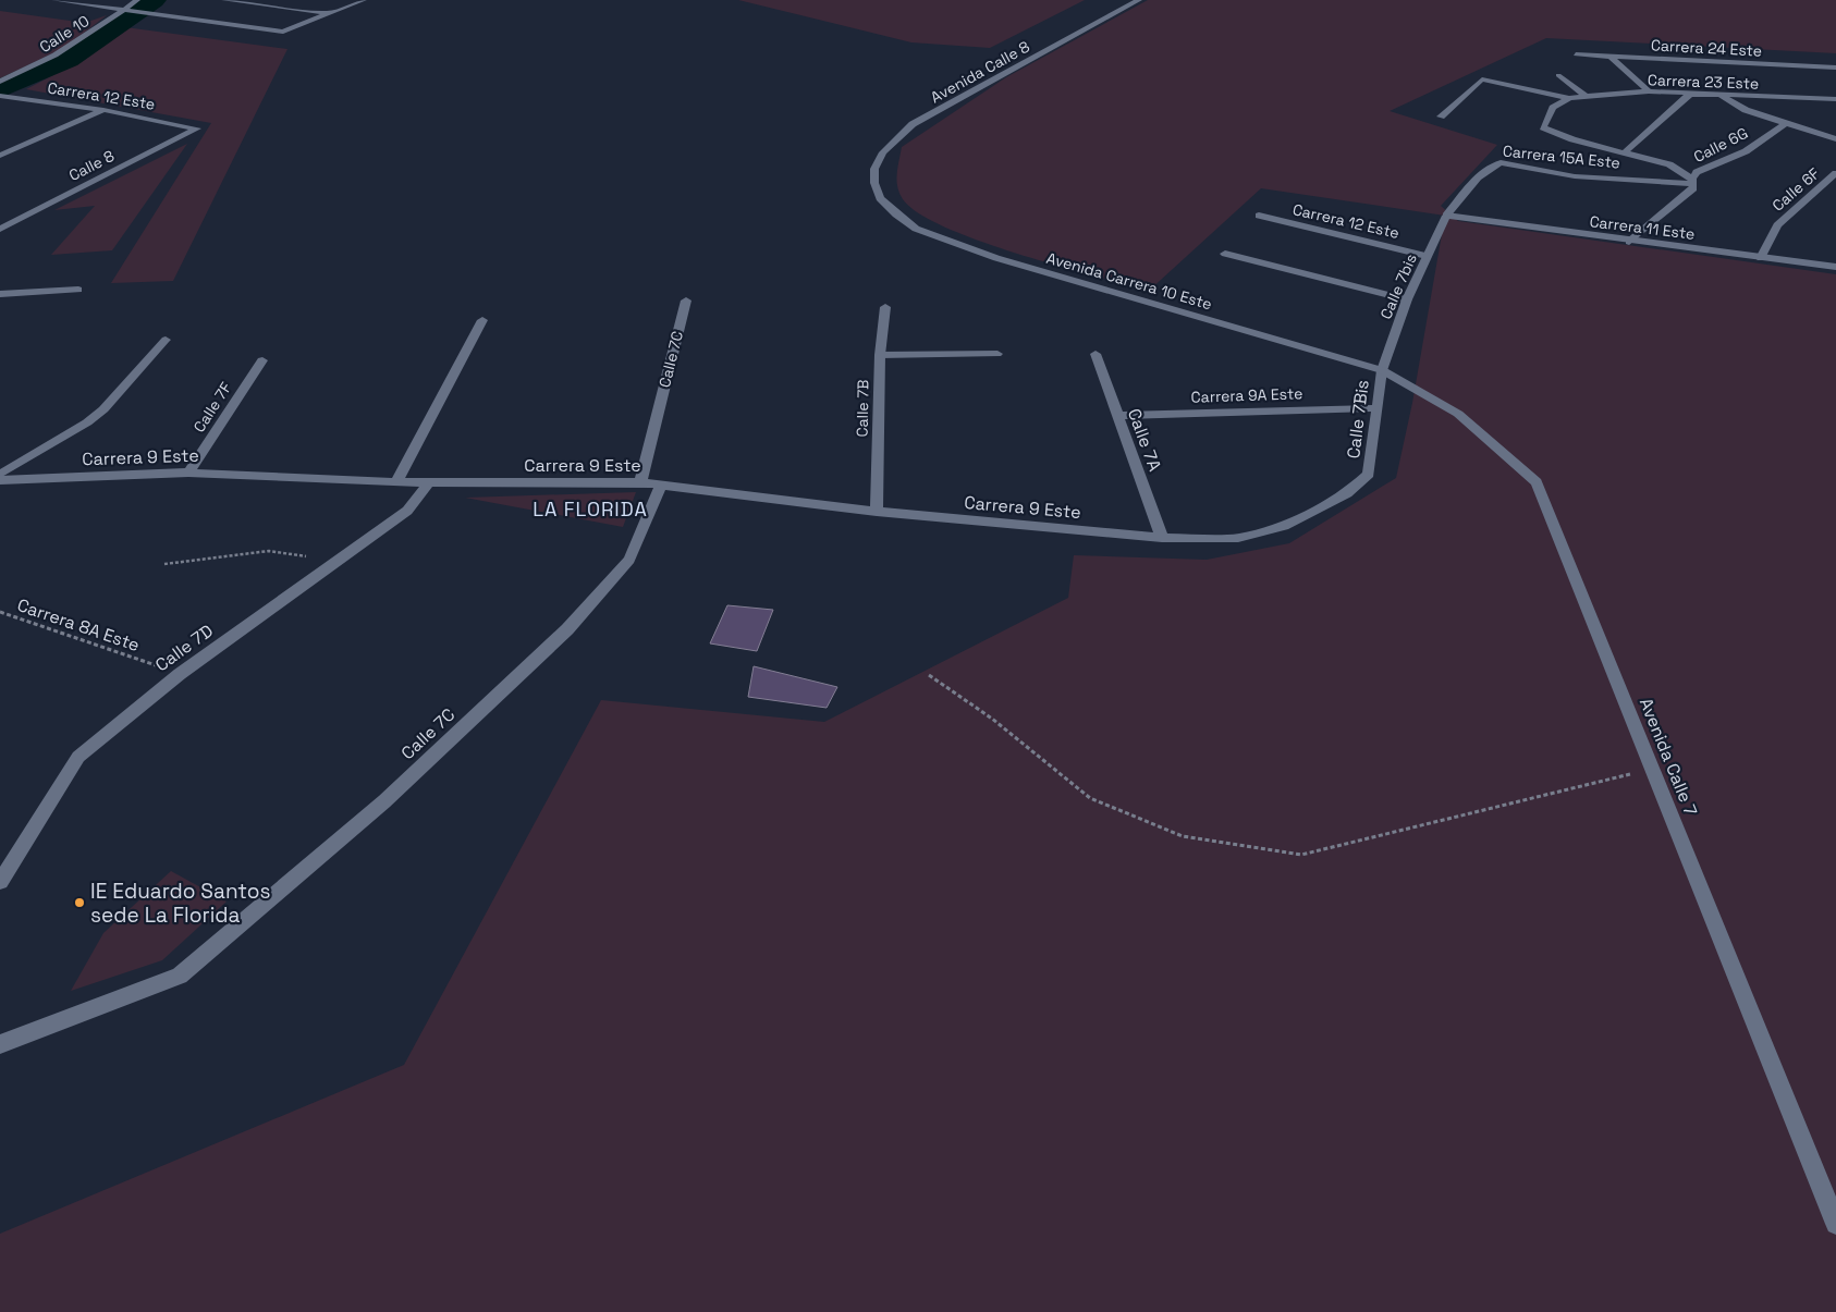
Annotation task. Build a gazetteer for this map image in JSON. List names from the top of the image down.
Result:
{
  "streets": {
    "street": [
      "Calle 10",
      "Carrera 24 Este",
      "Avenida Calle 8",
      "Carrera 23 Este",
      "Carrera 12 Este",
      "Calle 6G",
      "Carrera 15A Este",
      "Calle 8",
      "Calle 6F",
      "Carrera 11 Este",
      "Avenida Carrera 10 Este",
      "Calle 7bis",
      "Calle 7C",
      "Carrera 9A Este",
      "Calle 7F",
      "Calle 7B",
      "Calle 7Bis",
      "Calle 7A",
      "Carrera 9 Este",
      "Calle 7D",
      "Avenida Calle 7"
    ],
    "path": ["Carrera 8A Este"]
  },
  "crossings": [
    ["Avenida Calle 8", "Avenida Carrera 10 Este"],
    ["Carrera 12 Este", "Calle 8"],
    ["Carrera 12 Este", "Calle 7bis"],
    ["Calle 6G", "Carrera 15A Este"],
    ["Calle 6G", "Carrera 11 Este"],
    ["Carrera 15A Este", "Calle 7bis"],
    ["Calle 6F", "Carrera 11 Este"],
    ["Carrera 11 Este", "Calle 7bis"],
    ["Avenida Carrera 10 Este", "Calle 7bis"],
    ["Avenida Carrera 10 Este", "Calle 7Bis"],
    ["Avenida Carrera 10 Este", "Avenida Calle 7"],
    ["Calle 7bis", "Calle 7Bis"],
    ["Calle 7bis", "Avenida Calle 7"],
    ["Calle 7C", "Carrera 9 Este"],
    ["Carrera 9A Este", "Calle 7Bis"],
    ["Carrera 9A Este", "Calle 7A"],
    ["Calle 7F", "Carrera 9 Este"],
    ["Calle 7B", "Carrera 9 Este"],
    ["Calle 7Bis", "Carrera 9 Este"],
    ["Calle 7Bis", "Avenida Calle 7"],
    ["Calle 7A", "Carrera 9 Este"],
    ["Carrera 9 Este", "Calle 7D"],
    ["Carrera 8A Este", "Calle 7D"]
  ],
  "districts": ["LA FLORIDA"],
  "places": ["IE Eduardo Santos sede La Florida"]
}
